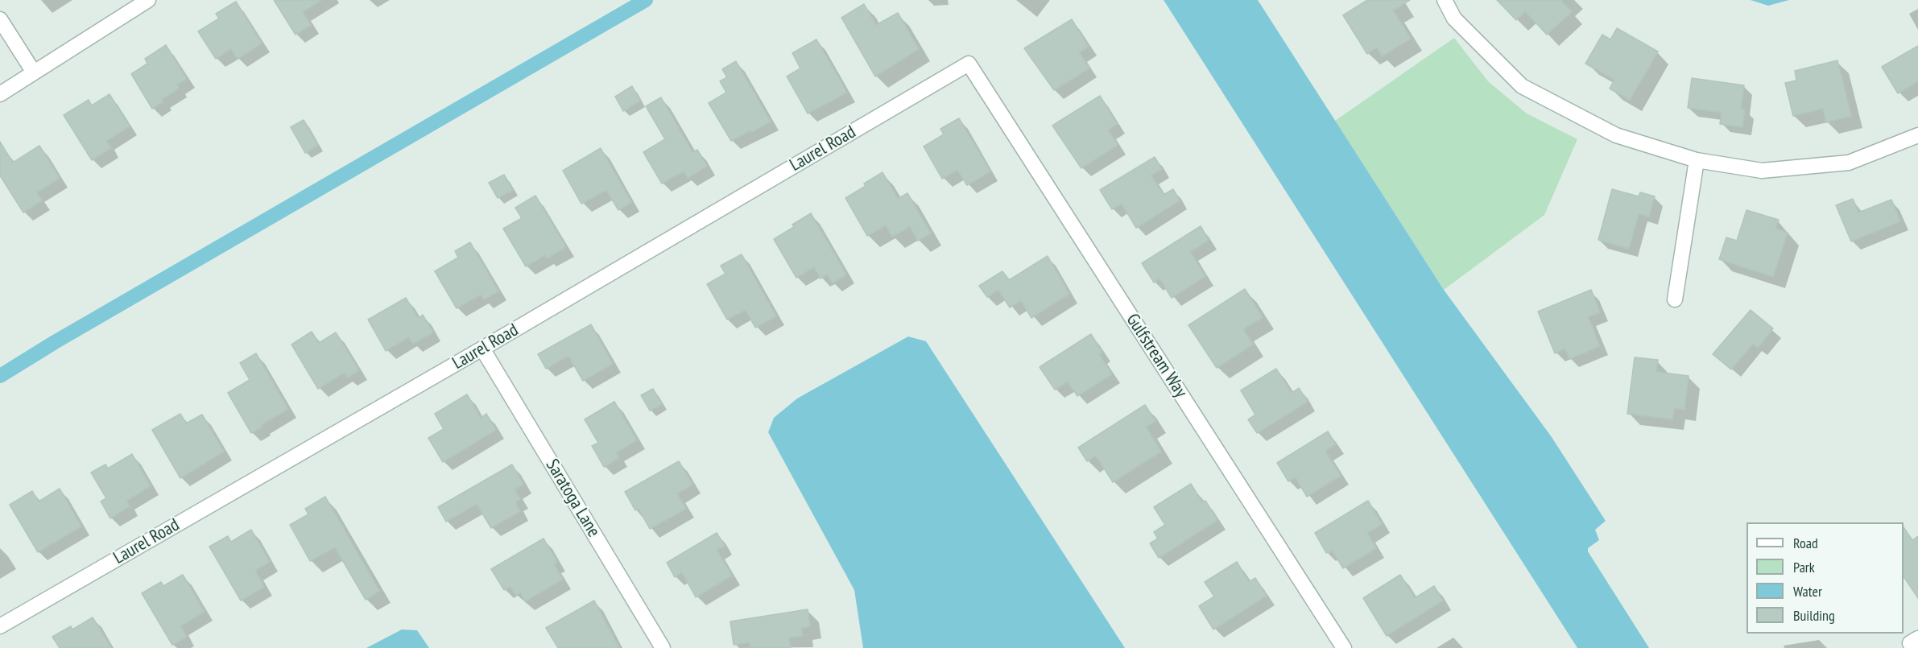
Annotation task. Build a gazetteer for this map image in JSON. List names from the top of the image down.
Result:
{
  "streets": {
    "street": ["Laurel Road", "Gulfstream Way", "Saratoga Lane"]
  },
  "crossings": [
    ["Laurel Road", "Gulfstream Way"],
    ["Laurel Road", "Saratoga Lane"]
  ],
  "legend": [
    "Road",
    "Park",
    "Water",
    "Building"
  ]
}
